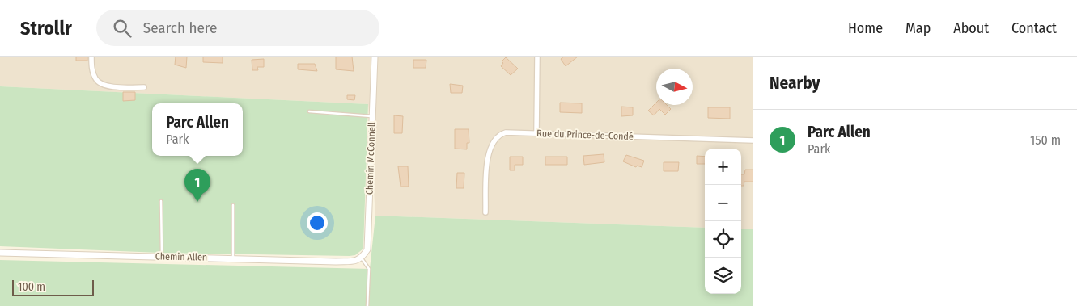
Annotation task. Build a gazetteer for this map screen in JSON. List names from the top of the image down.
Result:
{
  "streets": {
    "street": ["Rue du Prince-de-Condé", "Chemin McConnell", "Chemin Allen"]
  },
  "crossings": [
    ["Chemin McConnell", "Chemin Allen"]
  ],
  "scale_bar": "100 m",
  "north": "right",
  "page": {
    "header": "Strollr",
    "search": "Search here",
    "nav": [
      "Home",
      "Map",
      "About",
      "Contact"
    ],
    "heading": "Nearby",
    "popup": ["Parc Allen", "Park"],
    "list": [
      {
        "mark": "1",
        "name": "Parc Allen",
        "note": "Park",
        "value": "150 m"
      }
    ],
    "map_buttons": ["+", "−"],
    "pins": "1",
    "scale": "100 m"
  }
}
